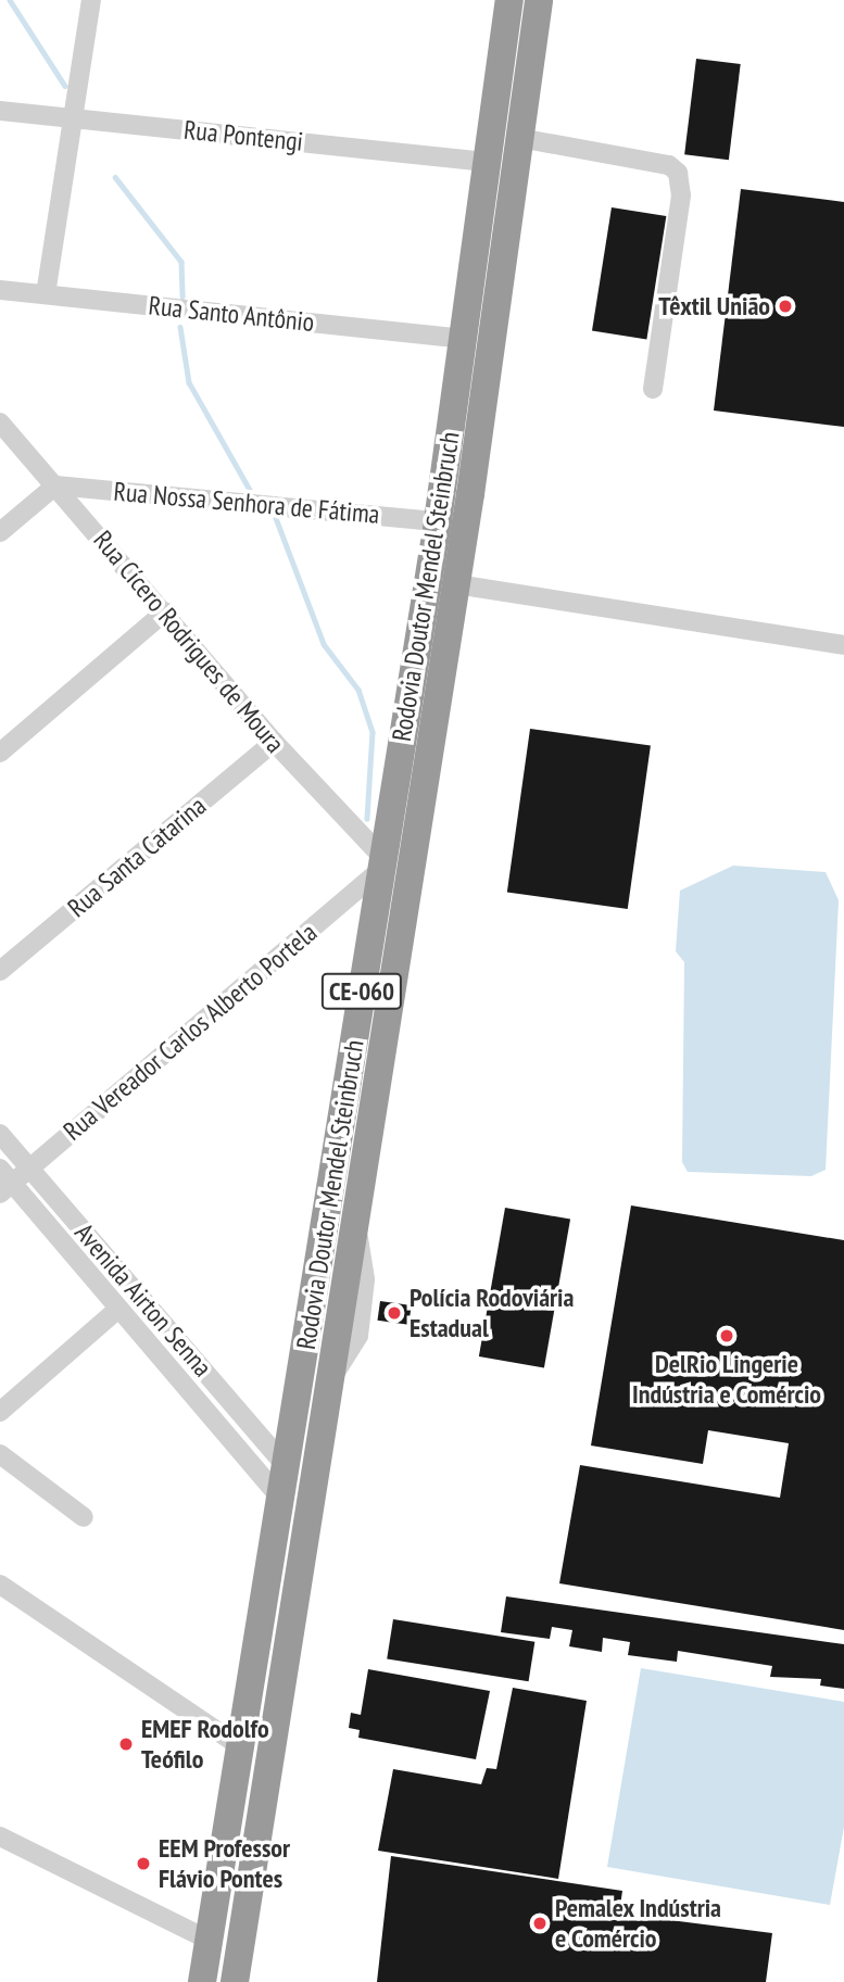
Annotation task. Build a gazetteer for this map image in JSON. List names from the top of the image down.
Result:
{
  "streets": {
    "highway": ["Rodovia Doutor Mendel Steinbruch", "CE-060"],
    "street": [
      "Rua Pontengi",
      "Rua Santo Antônio",
      "Rua Nossa Senhora de Fátima",
      "Rua Cícero Rodrigues de Moura",
      "Rua Santa Catarina",
      "Rua Vereador Carlos Alberto Portela",
      "Avenida Airton Senna"
    ]
  },
  "crossings": [
    ["Rua Pontengi", "Rodovia Doutor Mendel Steinbruch"],
    ["Rua Santo Antônio", "Rodovia Doutor Mendel Steinbruch"],
    ["Rua Nossa Senhora de Fátima", "Rodovia Doutor Mendel Steinbruch"],
    ["Rua Nossa Senhora de Fátima", "Rua Cícero Rodrigues de Moura"],
    ["Rodovia Doutor Mendel Steinbruch", "Rua Cícero Rodrigues de Moura"],
    ["Rodovia Doutor Mendel Steinbruch", "Rua Vereador Carlos Alberto Portela"],
    ["Rodovia Doutor Mendel Steinbruch", "Avenida Airton Senna"],
    ["Rua Cícero Rodrigues de Moura", "Rua Santa Catarina"],
    ["Rua Cícero Rodrigues de Moura", "Rua Vereador Carlos Alberto Portela"],
    ["Rua Vereador Carlos Alberto Portela", "Avenida Airton Senna"]
  ],
  "places": [
    "Têxtil União",
    "Polícia Rodoviária Estadual",
    "DelRio Lingerie Indústria e Comércio",
    "EMEF Rodolfo Teófilo",
    "EEM Professor Flávio Pontes",
    "Pemalex Indústria e Comércio"
  ]
}
